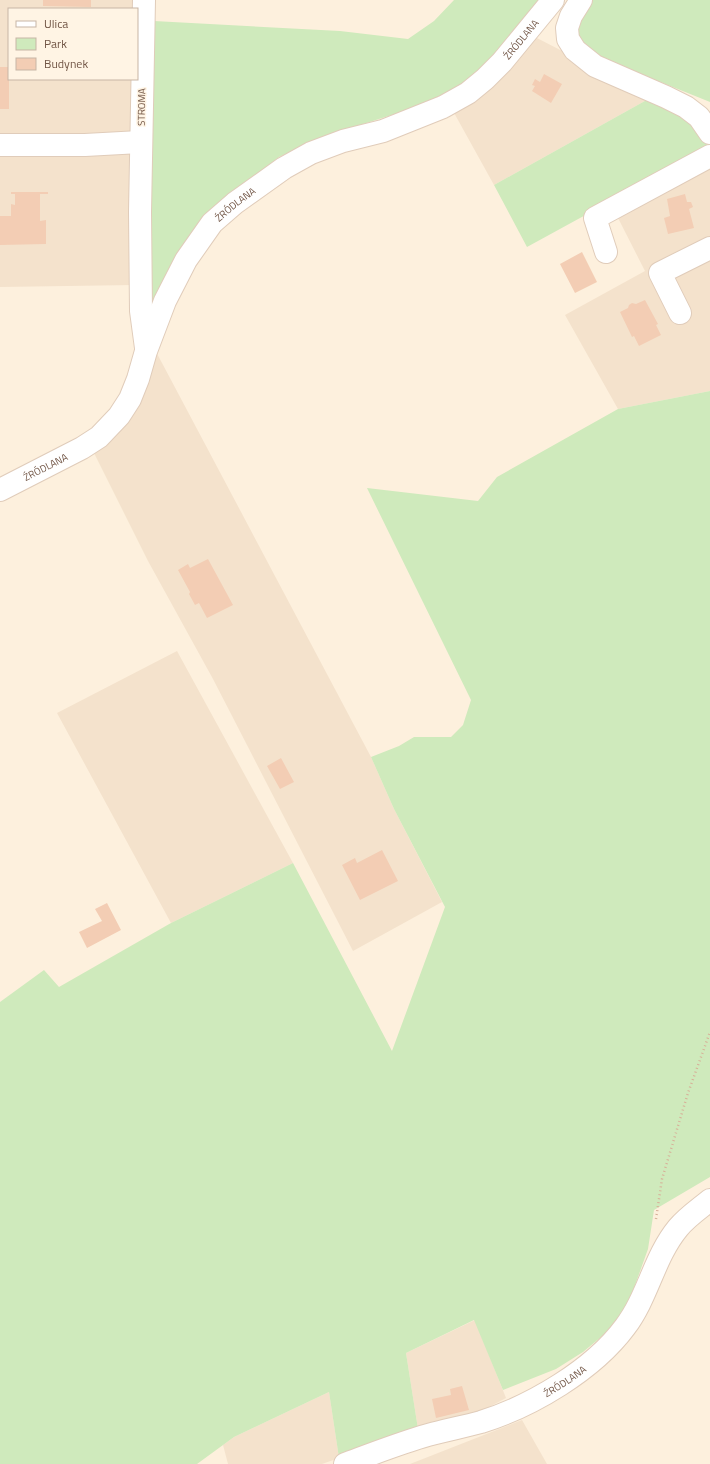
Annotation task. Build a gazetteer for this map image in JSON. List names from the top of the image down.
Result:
{
  "streets": {
    "street": ["ŹRÓDLANA", "STROMA"]
  },
  "crossings": [
    ["ŹRÓDLANA", "STROMA"]
  ],
  "legend": ["Ulica", "Park", "Budynek"]
}
